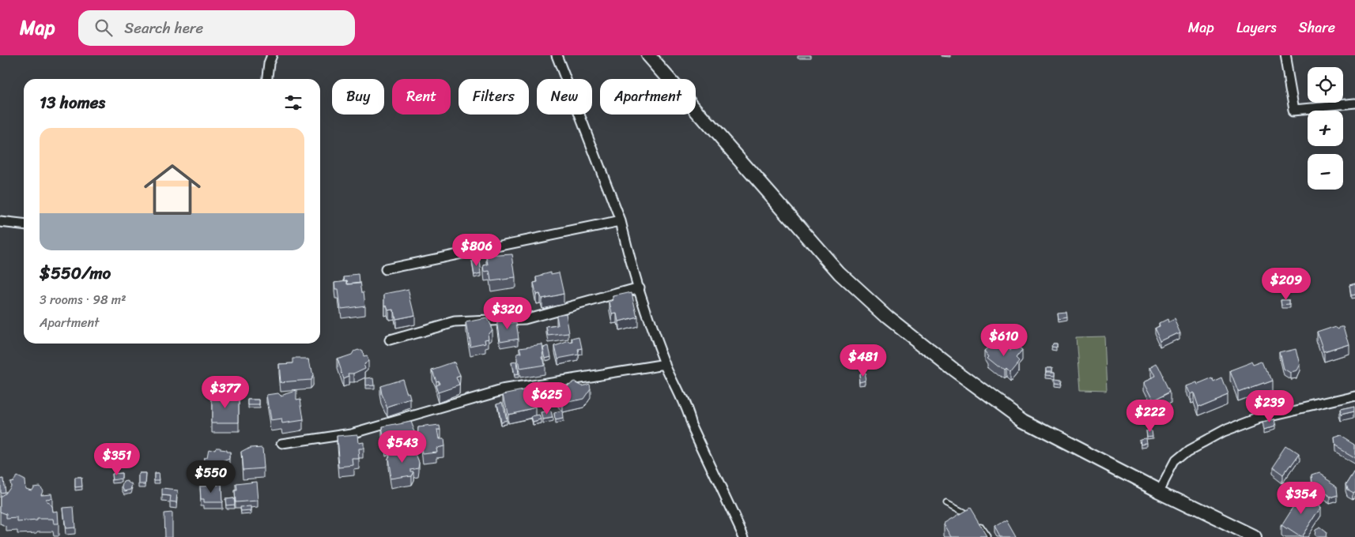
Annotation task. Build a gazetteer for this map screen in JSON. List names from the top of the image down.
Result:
{
  "page": {
    "header": "Map",
    "search": "Search here",
    "nav": ["Map", "Layers", "Share"],
    "map_buttons": ["+", "−"],
    "chip": [
      "Buy",
      "Rent",
      "Filters",
      "New",
      "Apartment"
    ],
    "heading": "13 homes",
    "list": [
      {
        "name": "$550/mo",
        "note": "3 rooms · 98 m² · Apartment"
      }
    ],
    "price": [
      "$806",
      "$209",
      "$320",
      "$610",
      "$481",
      "$377",
      "$625",
      "$239",
      "$222",
      "$543",
      "$351",
      "$550",
      "$354"
    ]
  }
}
